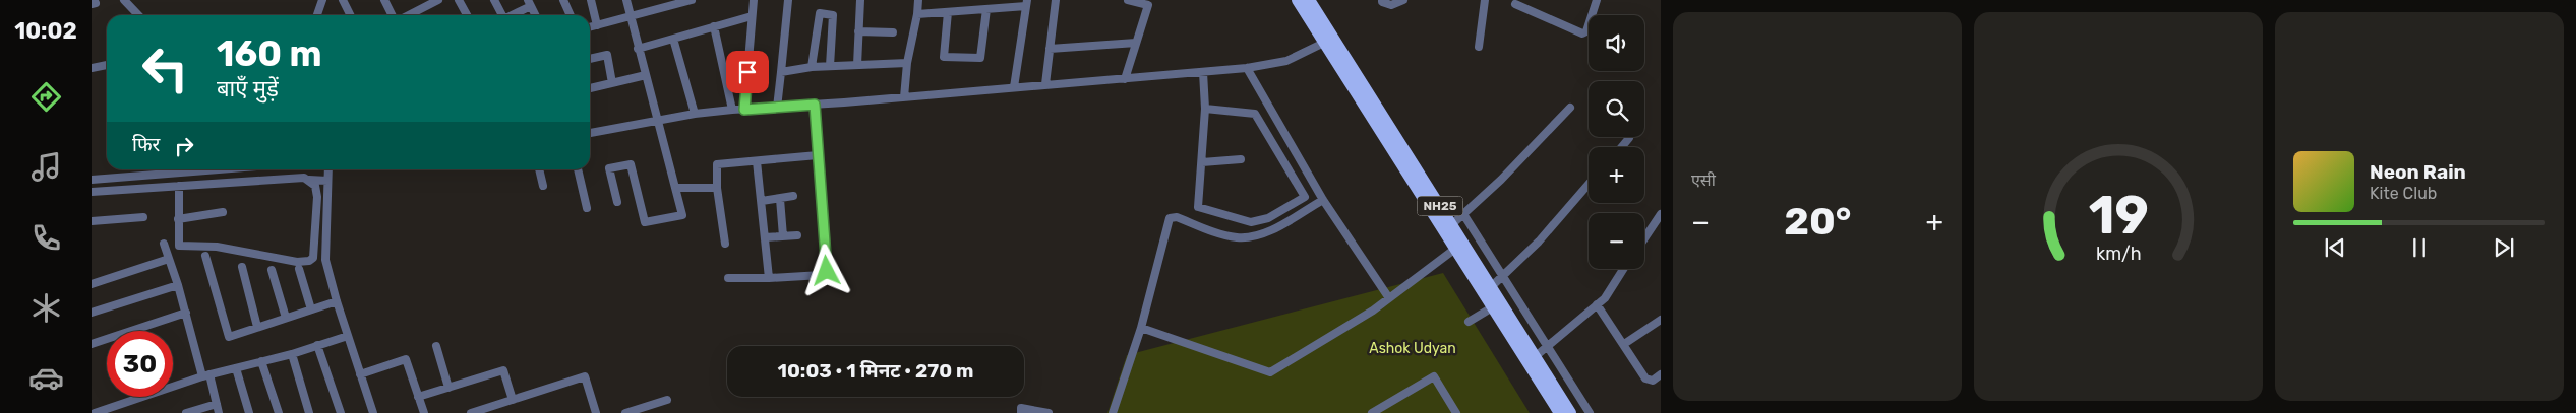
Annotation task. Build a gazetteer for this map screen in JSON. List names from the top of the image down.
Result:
{
  "streets": {
    "main road": ["NH25"]
  },
  "parks": ["Ashok Udyan"],
  "page": {
    "tabs": "10:02",
    "tile": "एसी",
    "map_buttons": ["+", "−"],
    "turn": ["160 m", "बाएँ मुड़ें"],
    "then": "फिर",
    "song": ["Neon Rain", "Kite Club"],
    "heat": ["−", "20°", "+"],
    "limit": "30",
    "trip": "10:03 · 1 मिनट · 270 m",
    "gauge": ["19", "km/h"]
  }
}
